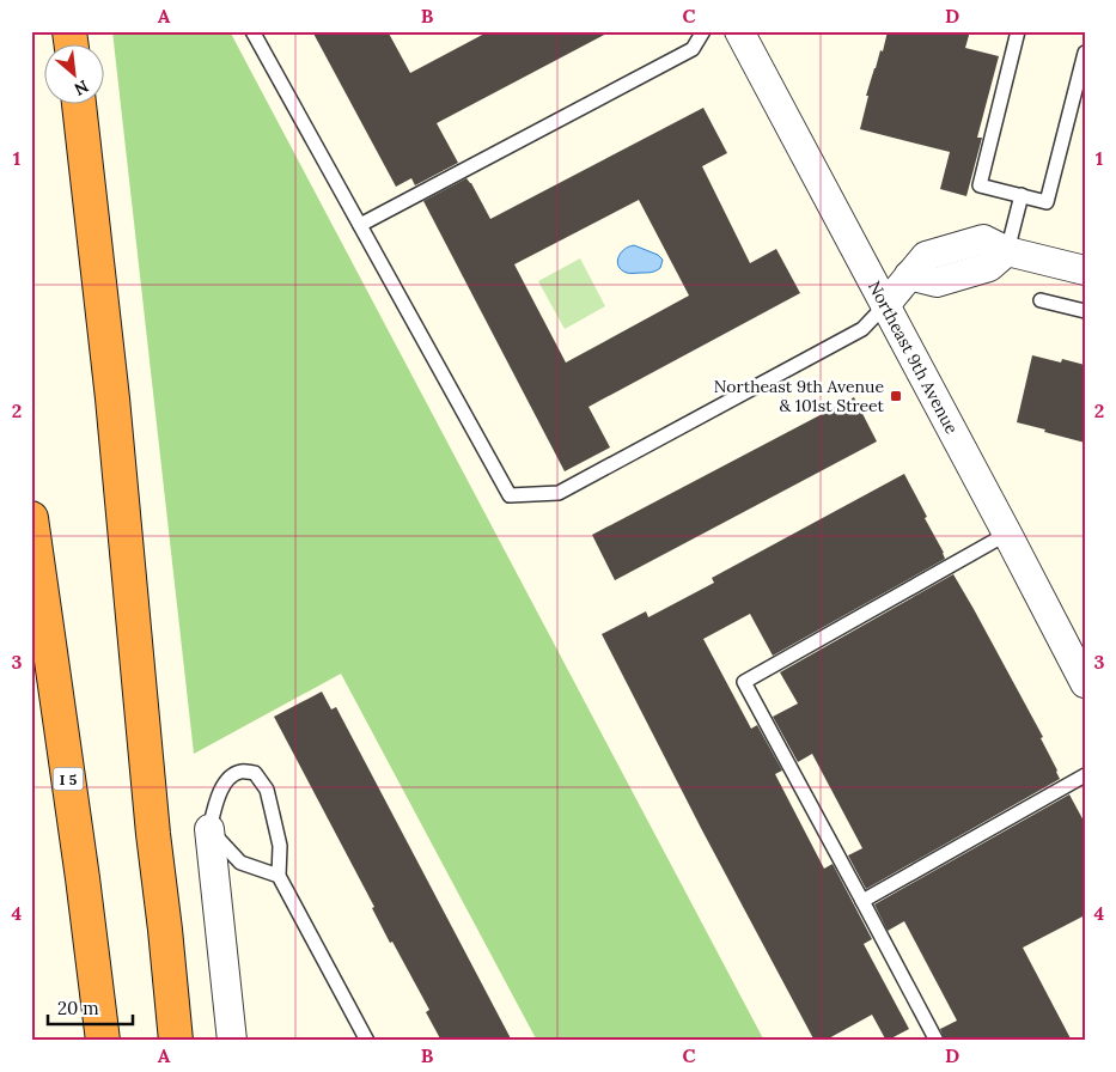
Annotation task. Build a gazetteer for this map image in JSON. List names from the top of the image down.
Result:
{
  "streets": {
    "highway": ["I 5"],
    "street": ["Northeast 9th Avenue"]
  },
  "places": {
    "transit": ["Northeast 9th Avenue & 101st Street"]
  },
  "scale_bar": "20 m",
  "north": "bottom right",
  "grid": {
    "columns": [
      "A",
      "B",
      "C",
      "D"
    ],
    "rows": [
      "1",
      "2",
      "3",
      "4"
    ]
  }
}
